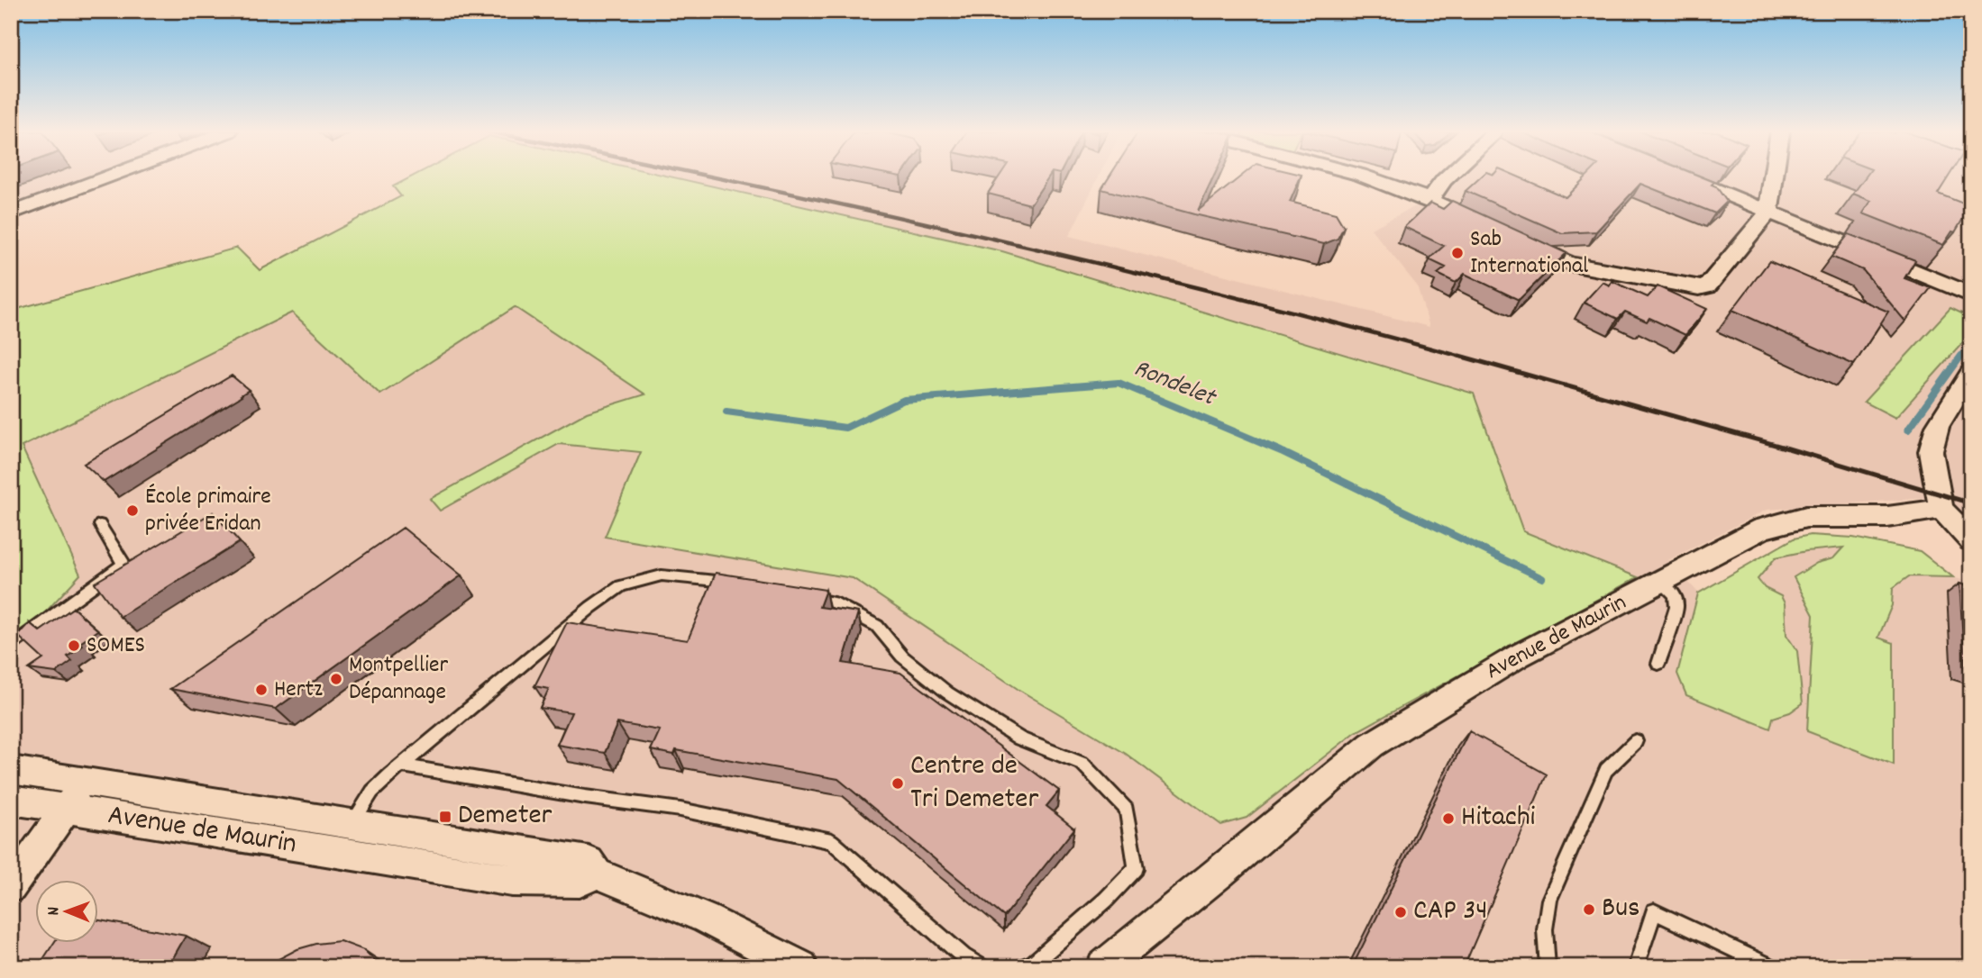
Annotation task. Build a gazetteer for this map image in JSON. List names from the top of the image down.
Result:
{
  "streets": {
    "street": ["Avenue de Maurin"]
  },
  "water": ["Rondelet"],
  "places": {
    "other": [
      "Sab International",
      "École primaire privée Eridan",
      "SOMES",
      "Montpellier Dépannage",
      "Hertz",
      "Centre de Tri Demeter",
      "Hitachi",
      "Bus",
      "CAP 34"
    ],
    "transit": ["Demeter"]
  },
  "north": "left"
}
